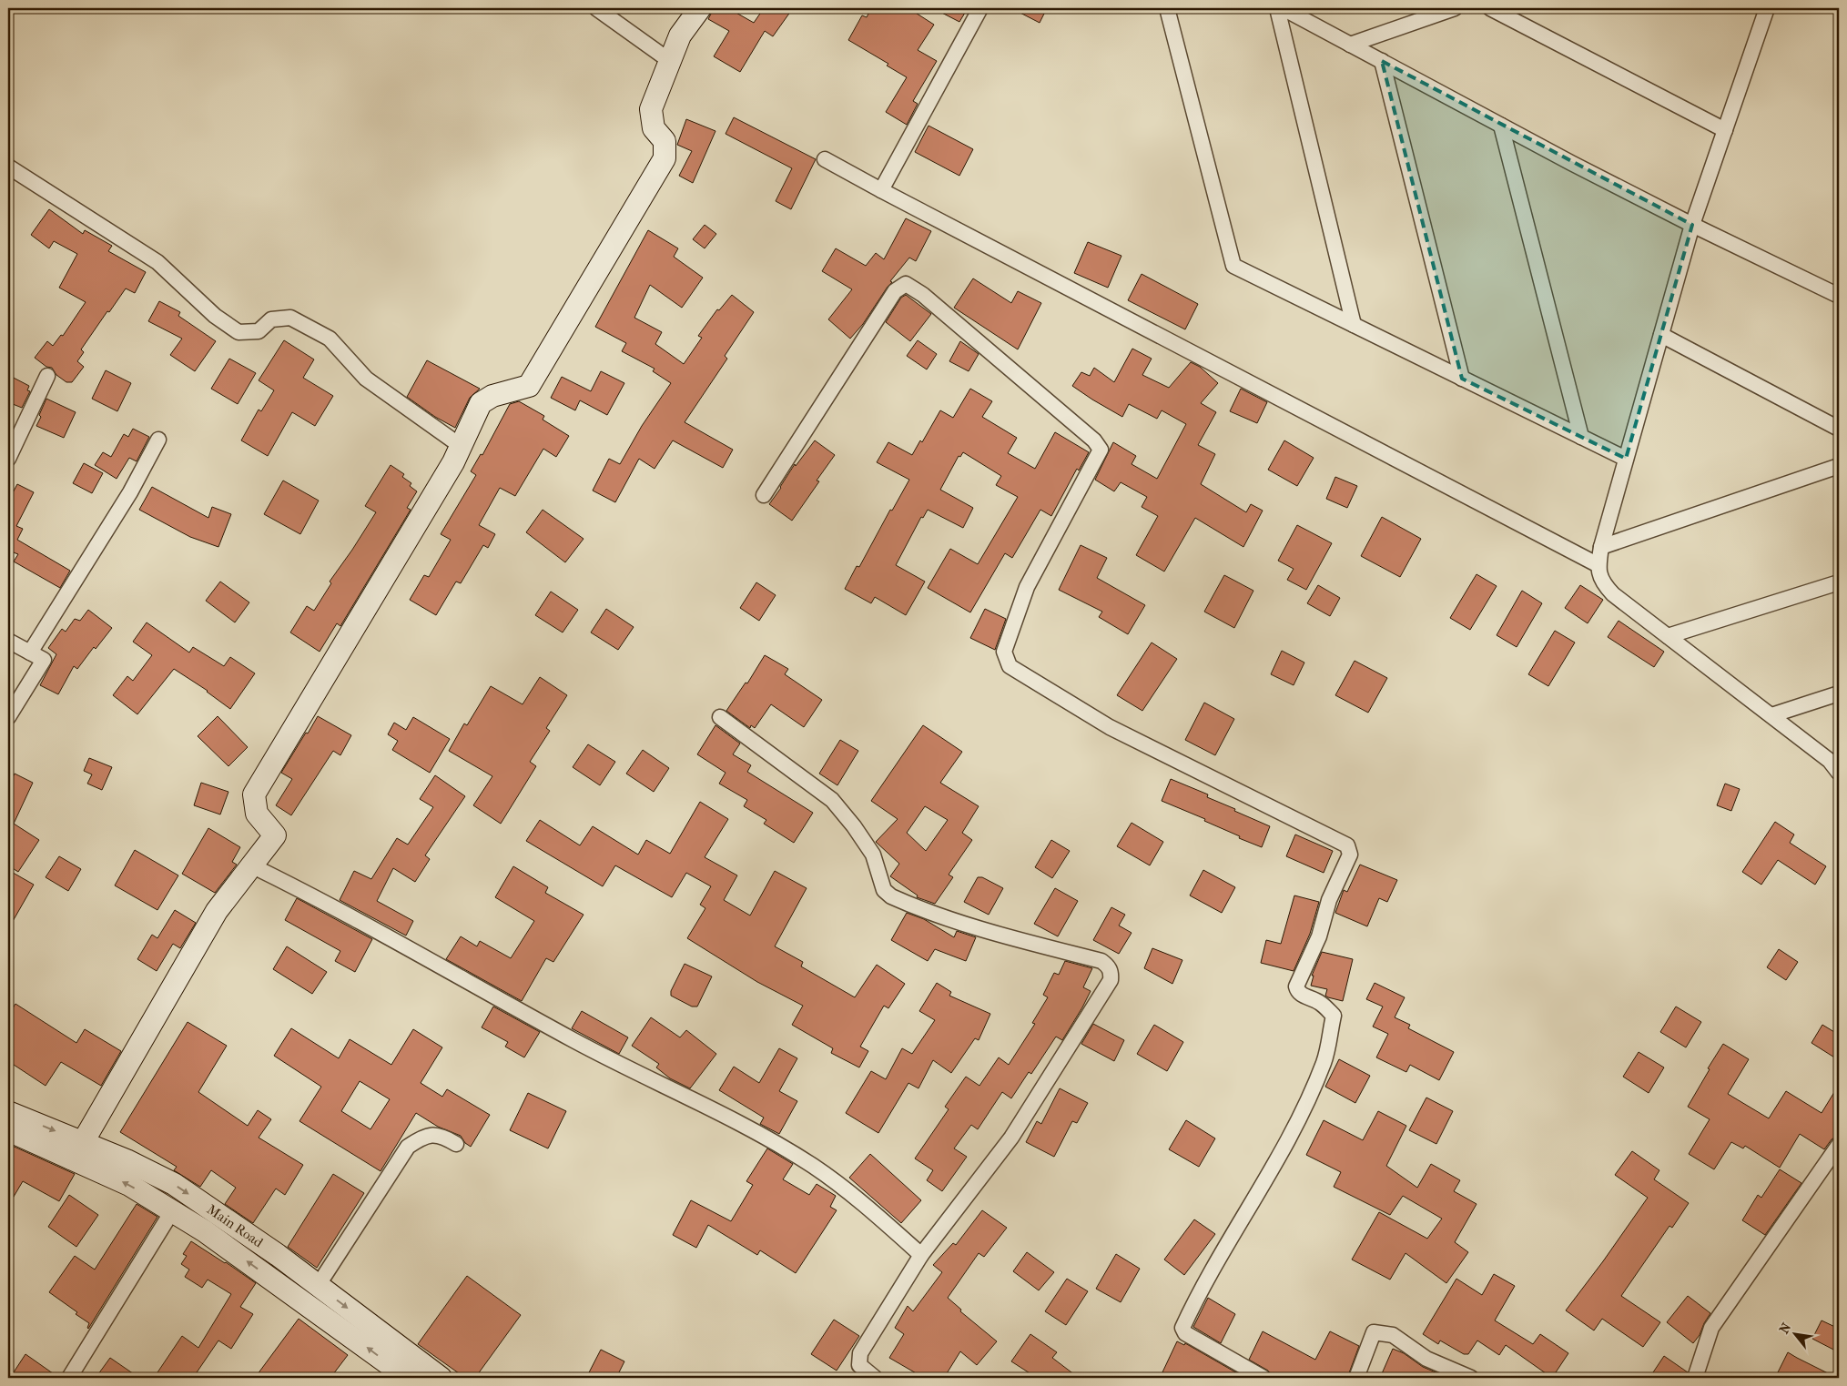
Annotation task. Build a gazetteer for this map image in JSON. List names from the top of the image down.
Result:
{
  "streets": {
    "street": ["Main Road"]
  },
  "north": "top left"
}
